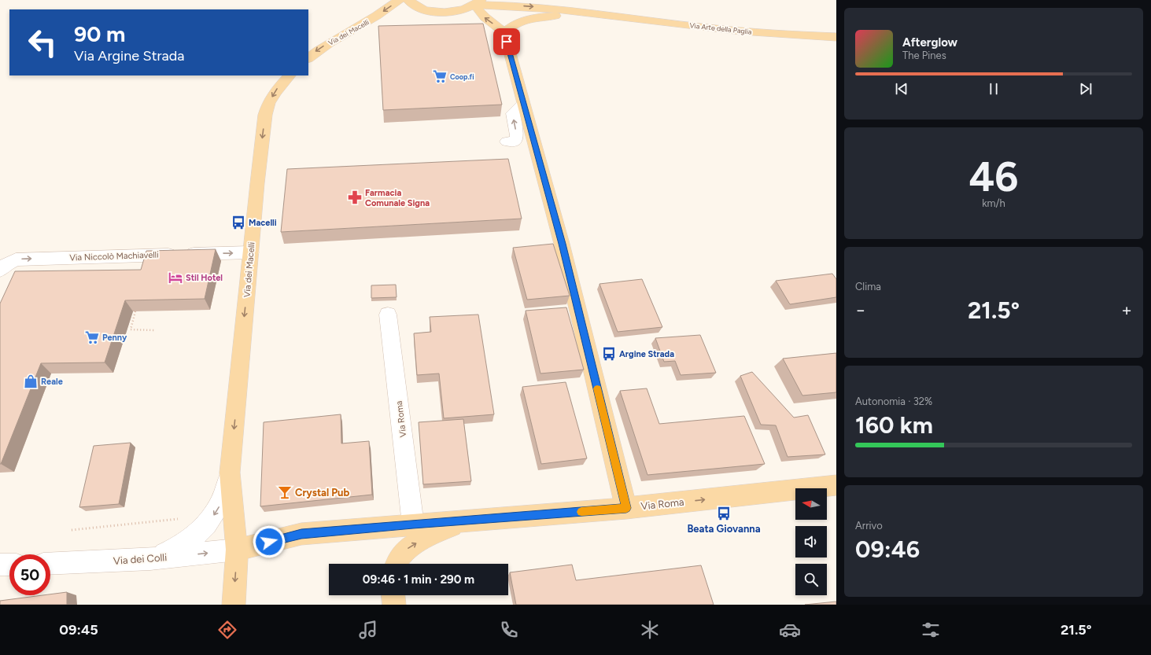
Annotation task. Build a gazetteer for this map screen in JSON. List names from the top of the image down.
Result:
{
  "streets": {
    "main road": ["Via Arte della Paglia", "Via dei Macelli", "Via Roma"],
    "street": ["Via Niccolò Machiavelli", "Via dei Colli"]
  },
  "crossings": [
    ["Via dei Macelli", "Via Niccolò Machiavelli"],
    ["Via dei Macelli", "Via Roma"],
    ["Via dei Macelli", "Via dei Colli"],
    ["Via Roma", "Via dei Colli"]
  ],
  "one_way": ["Via dei Macelli", "Via Niccolò Machiavelli", "Via dei Colli"],
  "places": {
    "supermarket": ["Coop.fi", "Penny"],
    "pharmacy": ["Farmacia Comunale Signa"],
    "bus stop": ["Macelli", "Argine Strada", "Beata Giovanna"],
    "hotel": ["Stil Hotel"],
    "shop": ["Reale"],
    "bar": ["Crystal Pub"]
  },
  "north": "left",
  "page": {
    "turn": ["90 m", "Via Argine Strada"],
    "song": ["Afterglow", "The Pines"],
    "tile": [
      ["46", "km/h"],
      "Clima",
      ["Autonomia · 32%", "160 km"],
      ["Arrivo", "09:46"]
    ],
    "heat": ["−", "21.5°", "+"],
    "limit": "50",
    "trip": "09:46 · 1 min · 290 m",
    "tabs": ["09:45", "21.5°"]
  }
}
